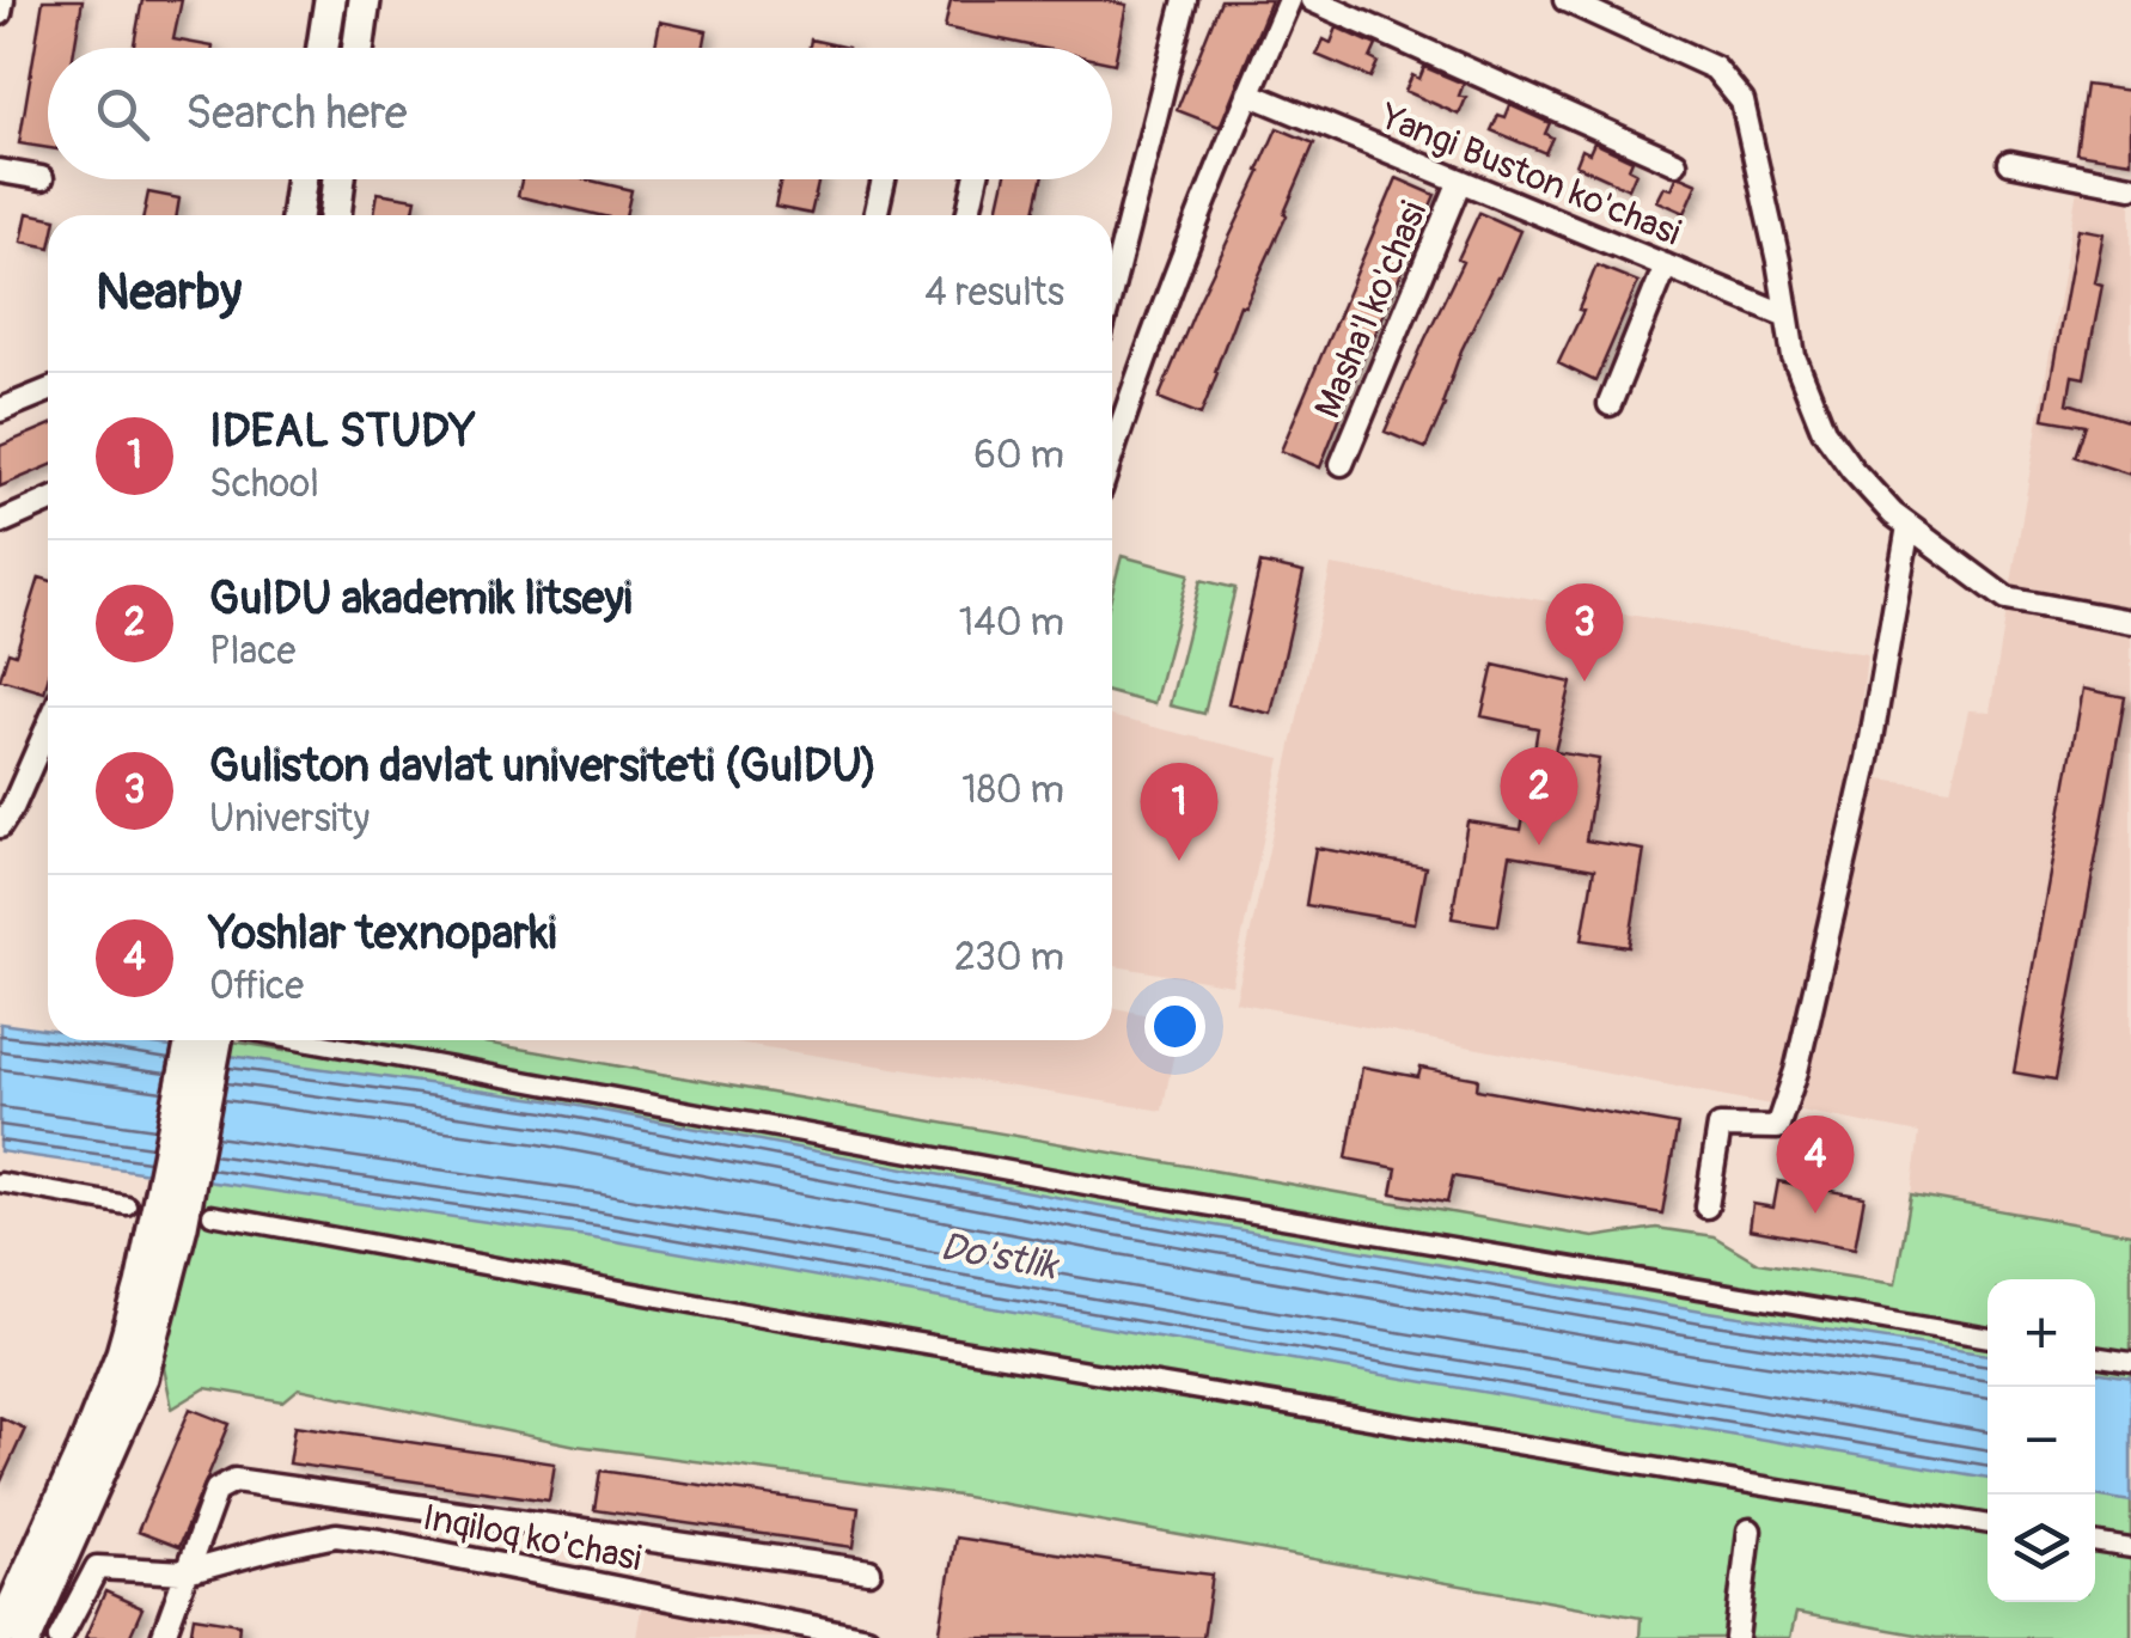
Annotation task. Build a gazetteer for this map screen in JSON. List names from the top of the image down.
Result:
{
  "streets": {
    "street": ["Yangi Buston ko'chasi", "Masha'l ko'chasi", "Inqiloq ko'chasi"]
  },
  "crossings": [
    ["Yangi Buston ko'chasi", "Masha'l ko'chasi"]
  ],
  "water": ["Do'stlik"],
  "page": {
    "search": "Search here",
    "heading": ["Nearby", "4 results"],
    "list": [
      {
        "mark": "1",
        "name": "IDEAL STUDY",
        "note": "School",
        "value": "60 m"
      },
      {
        "mark": "2",
        "name": "GulDU akademik litseyi",
        "note": "Place",
        "value": "140 m"
      },
      {
        "mark": "3",
        "name": "Guliston davlat universiteti (GulDU)",
        "note": "University",
        "value": "180 m"
      },
      {
        "mark": "4",
        "name": "Yoshlar texnoparki",
        "note": "Office",
        "value": "230 m"
      }
    ],
    "pins": [
      "3",
      "2",
      "1",
      "4"
    ],
    "map_buttons": ["+", "−"]
  }
}
